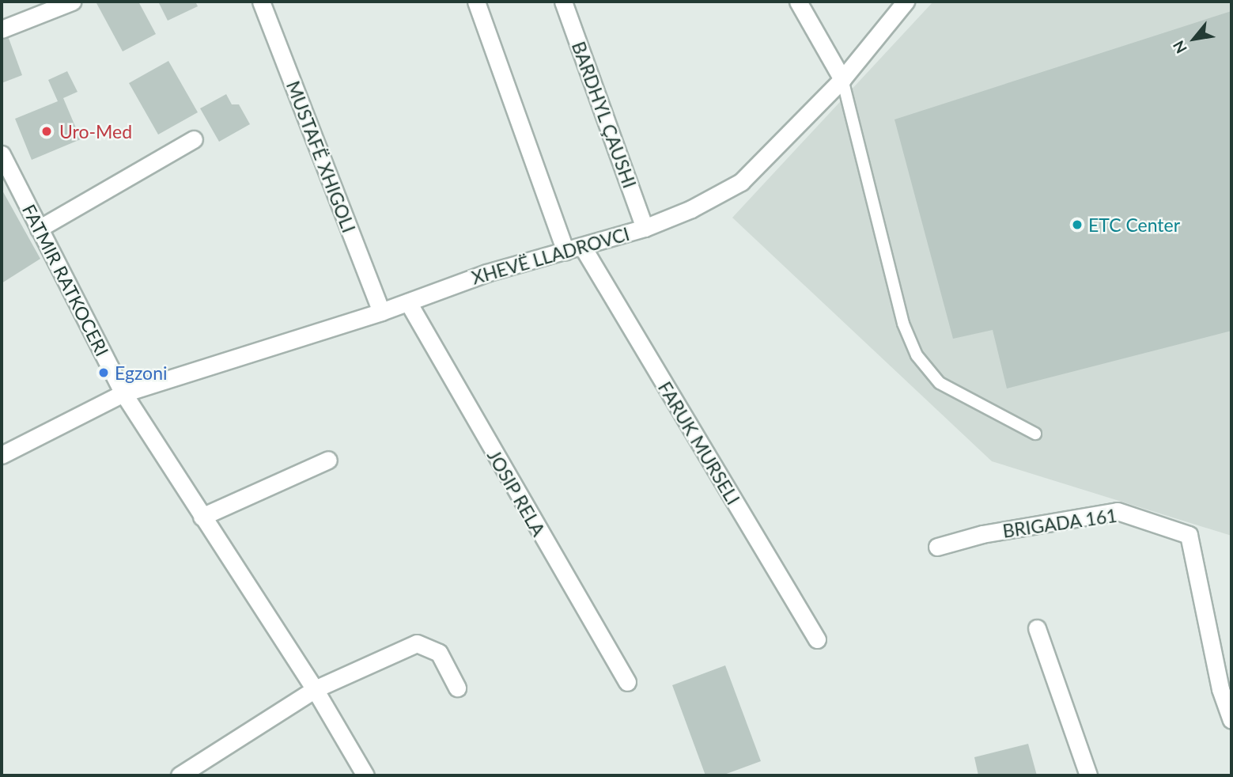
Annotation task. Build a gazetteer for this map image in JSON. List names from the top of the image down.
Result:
{
  "streets": {
    "street": [
      "BARDHYL ÇAUSHI",
      "MUSTAFË XHIGOLI",
      "XHEVË LLADROVCI",
      "FATMIR RATKOCERI",
      "FARUK MURSELI",
      "JOSIP RELA",
      "BRIGADA 161"
    ]
  },
  "crossings": [
    ["BARDHYL ÇAUSHI", "XHEVË LLADROVCI"],
    ["MUSTAFË XHIGOLI", "XHEVË LLADROVCI"],
    ["XHEVË LLADROVCI", "FATMIR RATKOCERI"],
    ["XHEVË LLADROVCI", "FARUK MURSELI"],
    ["XHEVË LLADROVCI", "JOSIP RELA"]
  ],
  "places": ["Uro-Med", "ETC Center", "Egzoni"],
  "north": "bottom left"
}
